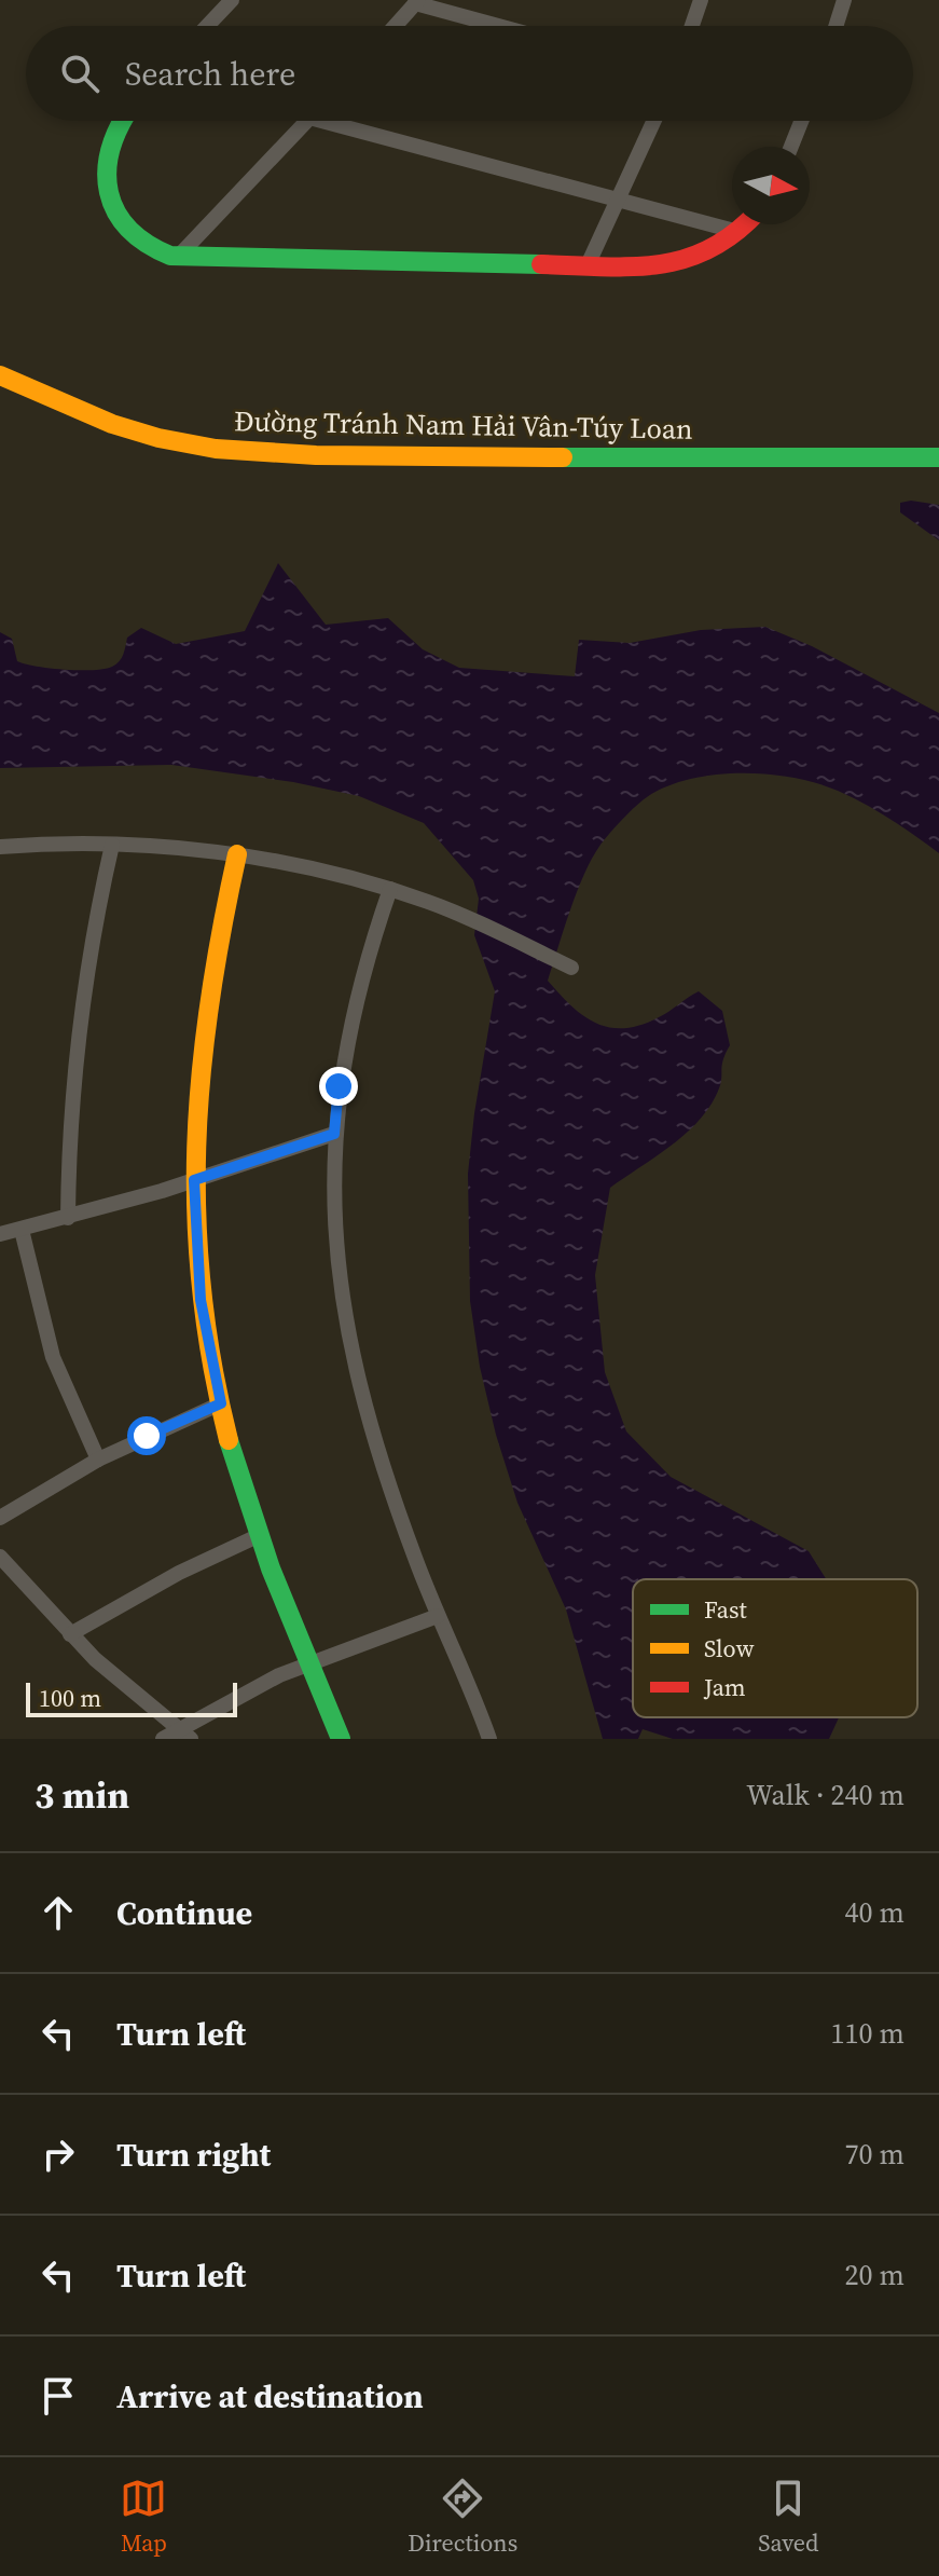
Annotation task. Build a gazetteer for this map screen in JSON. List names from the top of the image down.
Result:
{
  "streets": {
    "main road": ["Đường Tránh Nam Hải Vân-Túy Loan"]
  },
  "legend": ["Fast", "Slow", "Jam"],
  "scale_bar": "100 m",
  "north": "right",
  "page": {
    "search": "Search here",
    "scale": "100 m",
    "heading": ["3 min", "Walk · 240 m"],
    "list": [
      ["Continue", "40 m"],
      ["Turn left", "110 m"],
      ["Turn right", "70 m"],
      ["Turn left", "20 m"],
      "Arrive at destination"
    ],
    "nav": ["Map", "Directions", "Saved"]
  }
}
